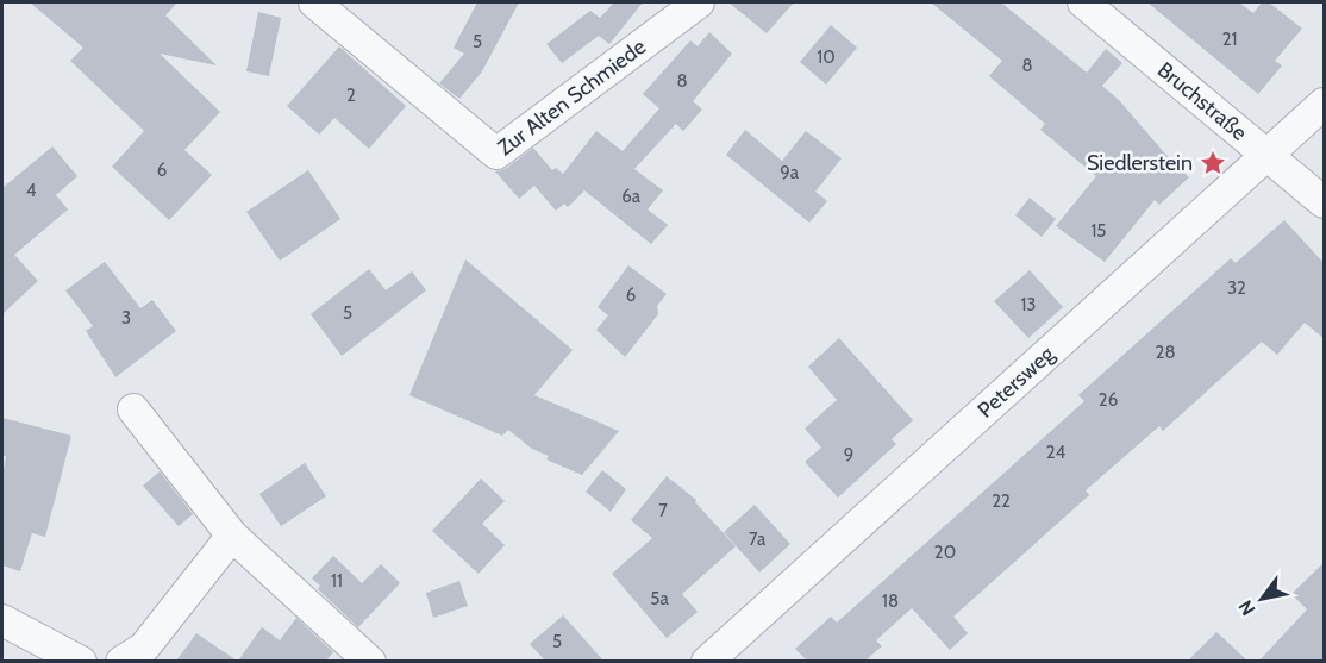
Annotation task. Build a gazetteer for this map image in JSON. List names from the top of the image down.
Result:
{
  "streets": {
    "street": ["Zur Alten Schmiede", "Bruchstraße", "Petersweg"]
  },
  "crossings": [
    ["Bruchstraße", "Petersweg"]
  ],
  "places": {
    "place": ["Siedlerstein"]
  },
  "house_numbers": [
    "21",
    "5",
    "10",
    "8",
    "8",
    "2",
    "6",
    "9a",
    "4",
    "6a",
    "15",
    "32",
    "6",
    "13",
    "5",
    "3",
    "28",
    "26",
    "24",
    "9",
    "22",
    "7",
    "7a",
    "20",
    "11",
    "5a",
    "18",
    "5"
  ],
  "north": "bottom left"
}
